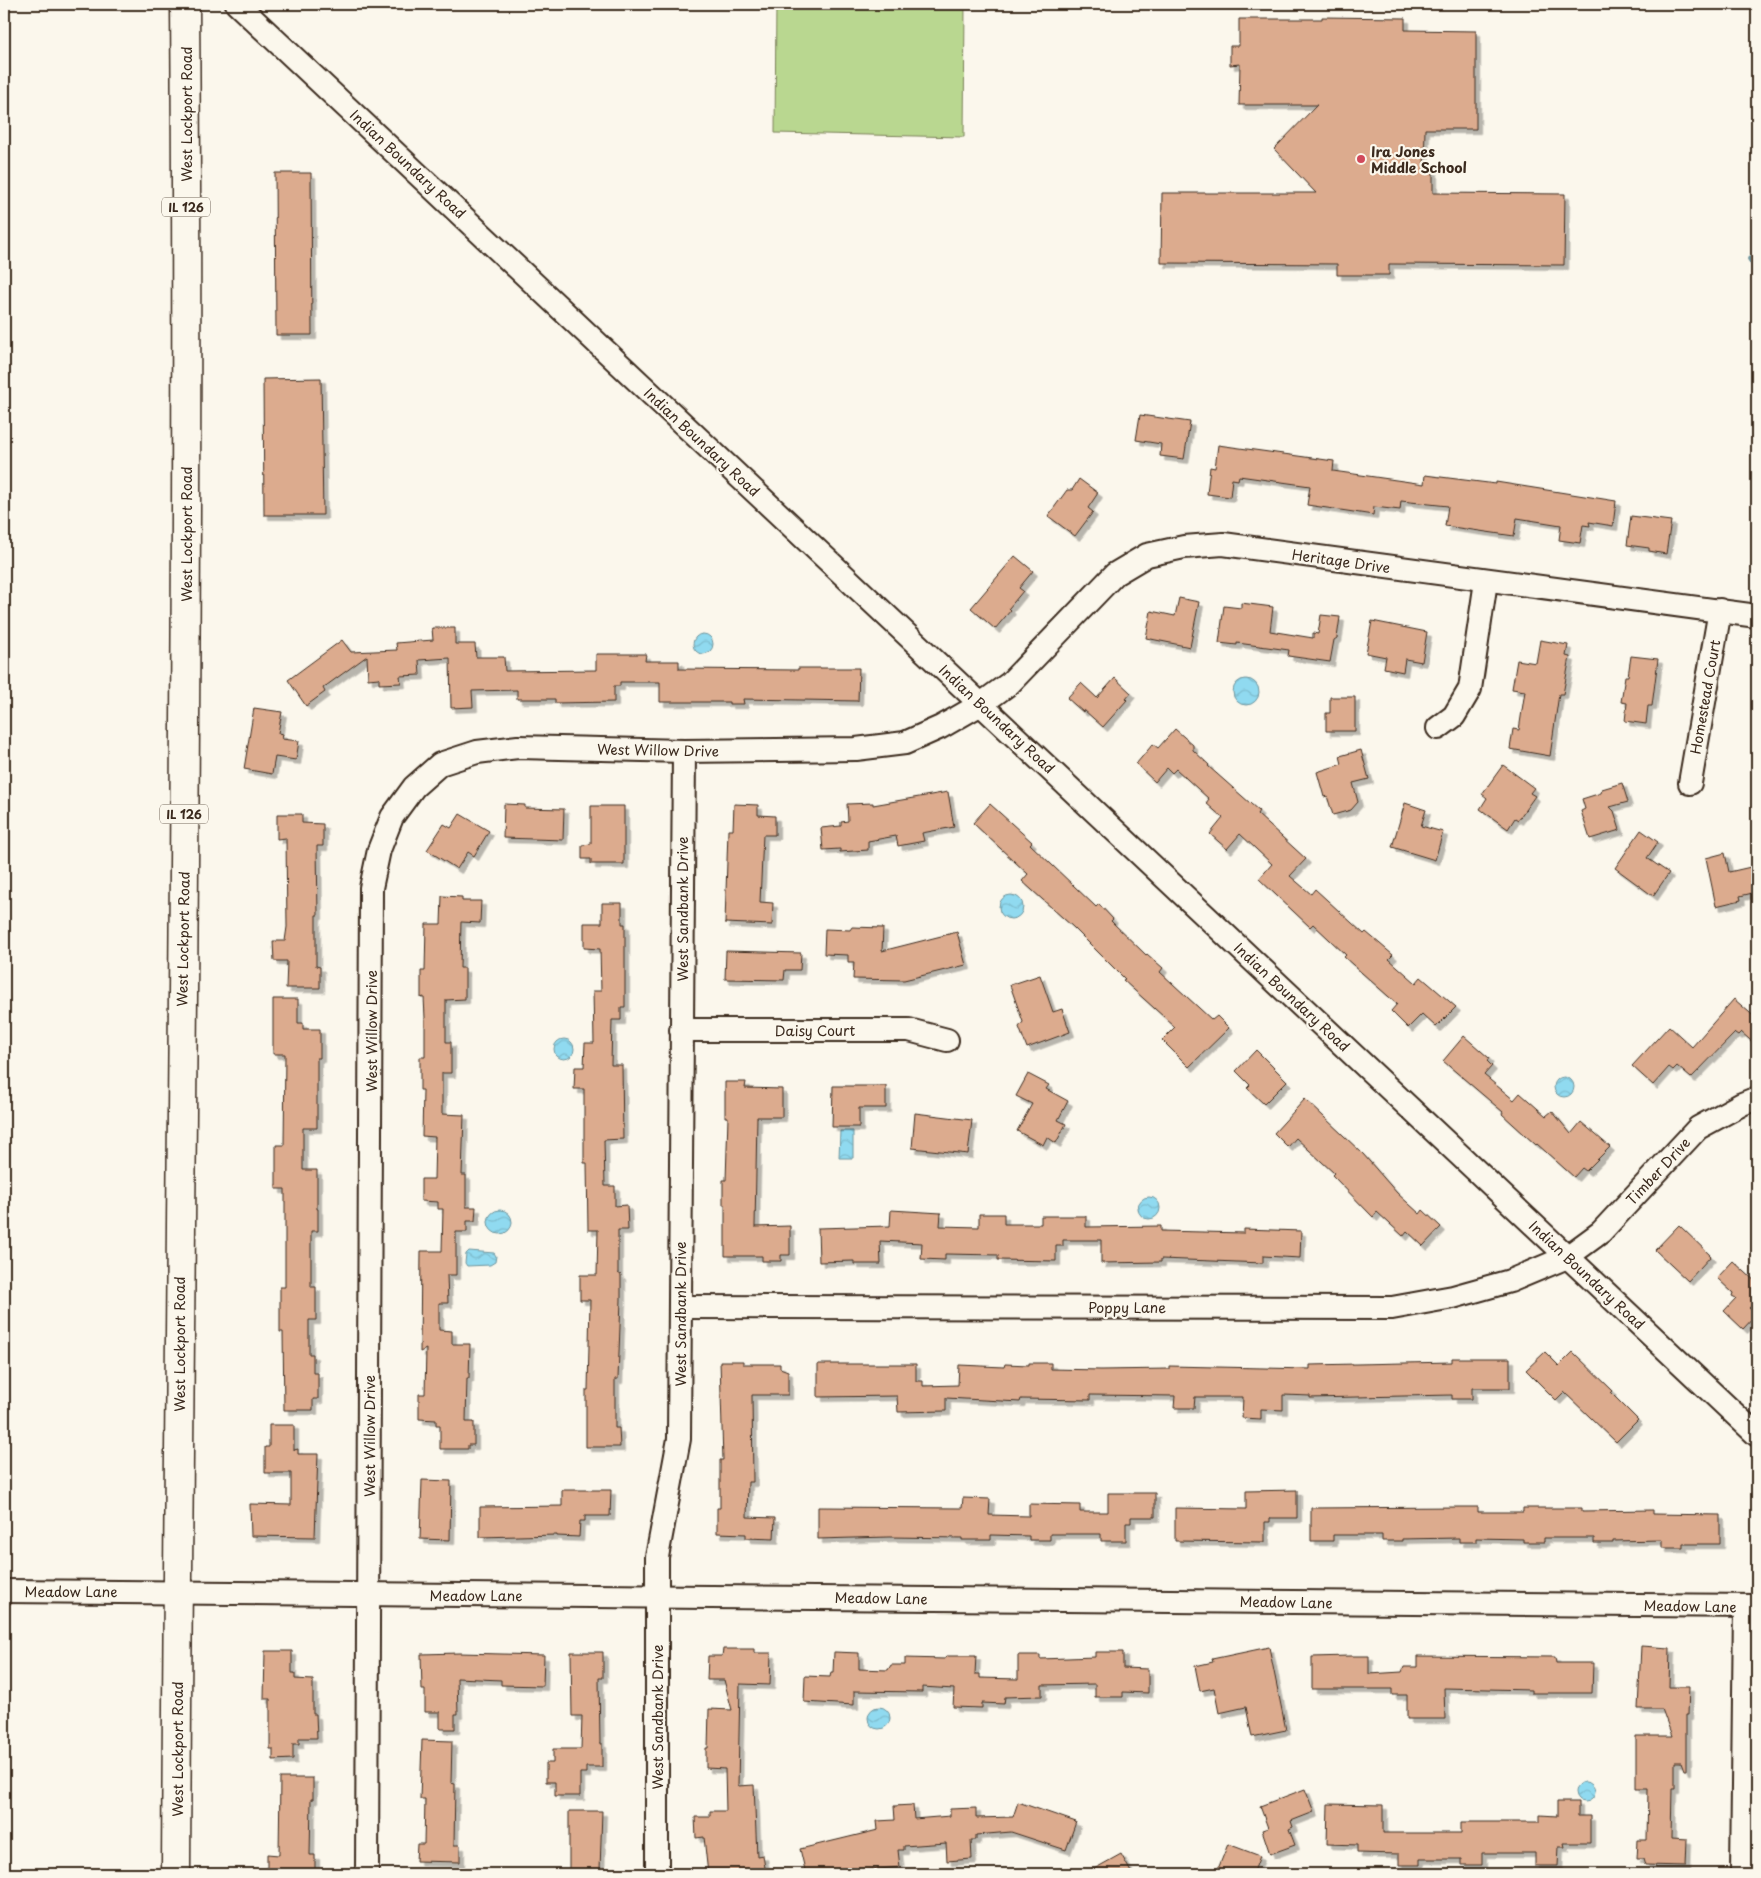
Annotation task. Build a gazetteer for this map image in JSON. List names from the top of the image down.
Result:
{
  "streets": {
    "main road": ["West Lockport Road", "IL 126"],
    "street": [
      "Indian Boundary Road",
      "Heritage Drive",
      "Homestead Court",
      "West Willow Drive",
      "West Sandbank Drive",
      "Daisy Court",
      "Timber Drive",
      "Poppy Lane",
      "Meadow Lane"
    ]
  },
  "crossings": [
    ["West Lockport Road", "Meadow Lane"],
    ["Indian Boundary Road", "Heritage Drive"],
    ["Indian Boundary Road", "West Willow Drive"],
    ["Indian Boundary Road", "Timber Drive"],
    ["Indian Boundary Road", "Poppy Lane"],
    ["Heritage Drive", "Homestead Court"],
    ["Heritage Drive", "West Willow Drive"],
    ["West Willow Drive", "West Sandbank Drive"],
    ["West Willow Drive", "Meadow Lane"],
    ["West Sandbank Drive", "Daisy Court"],
    ["West Sandbank Drive", "Poppy Lane"],
    ["West Sandbank Drive", "Meadow Lane"],
    ["Timber Drive", "Poppy Lane"]
  ],
  "places": ["Ira Jones Middle School"]
}
